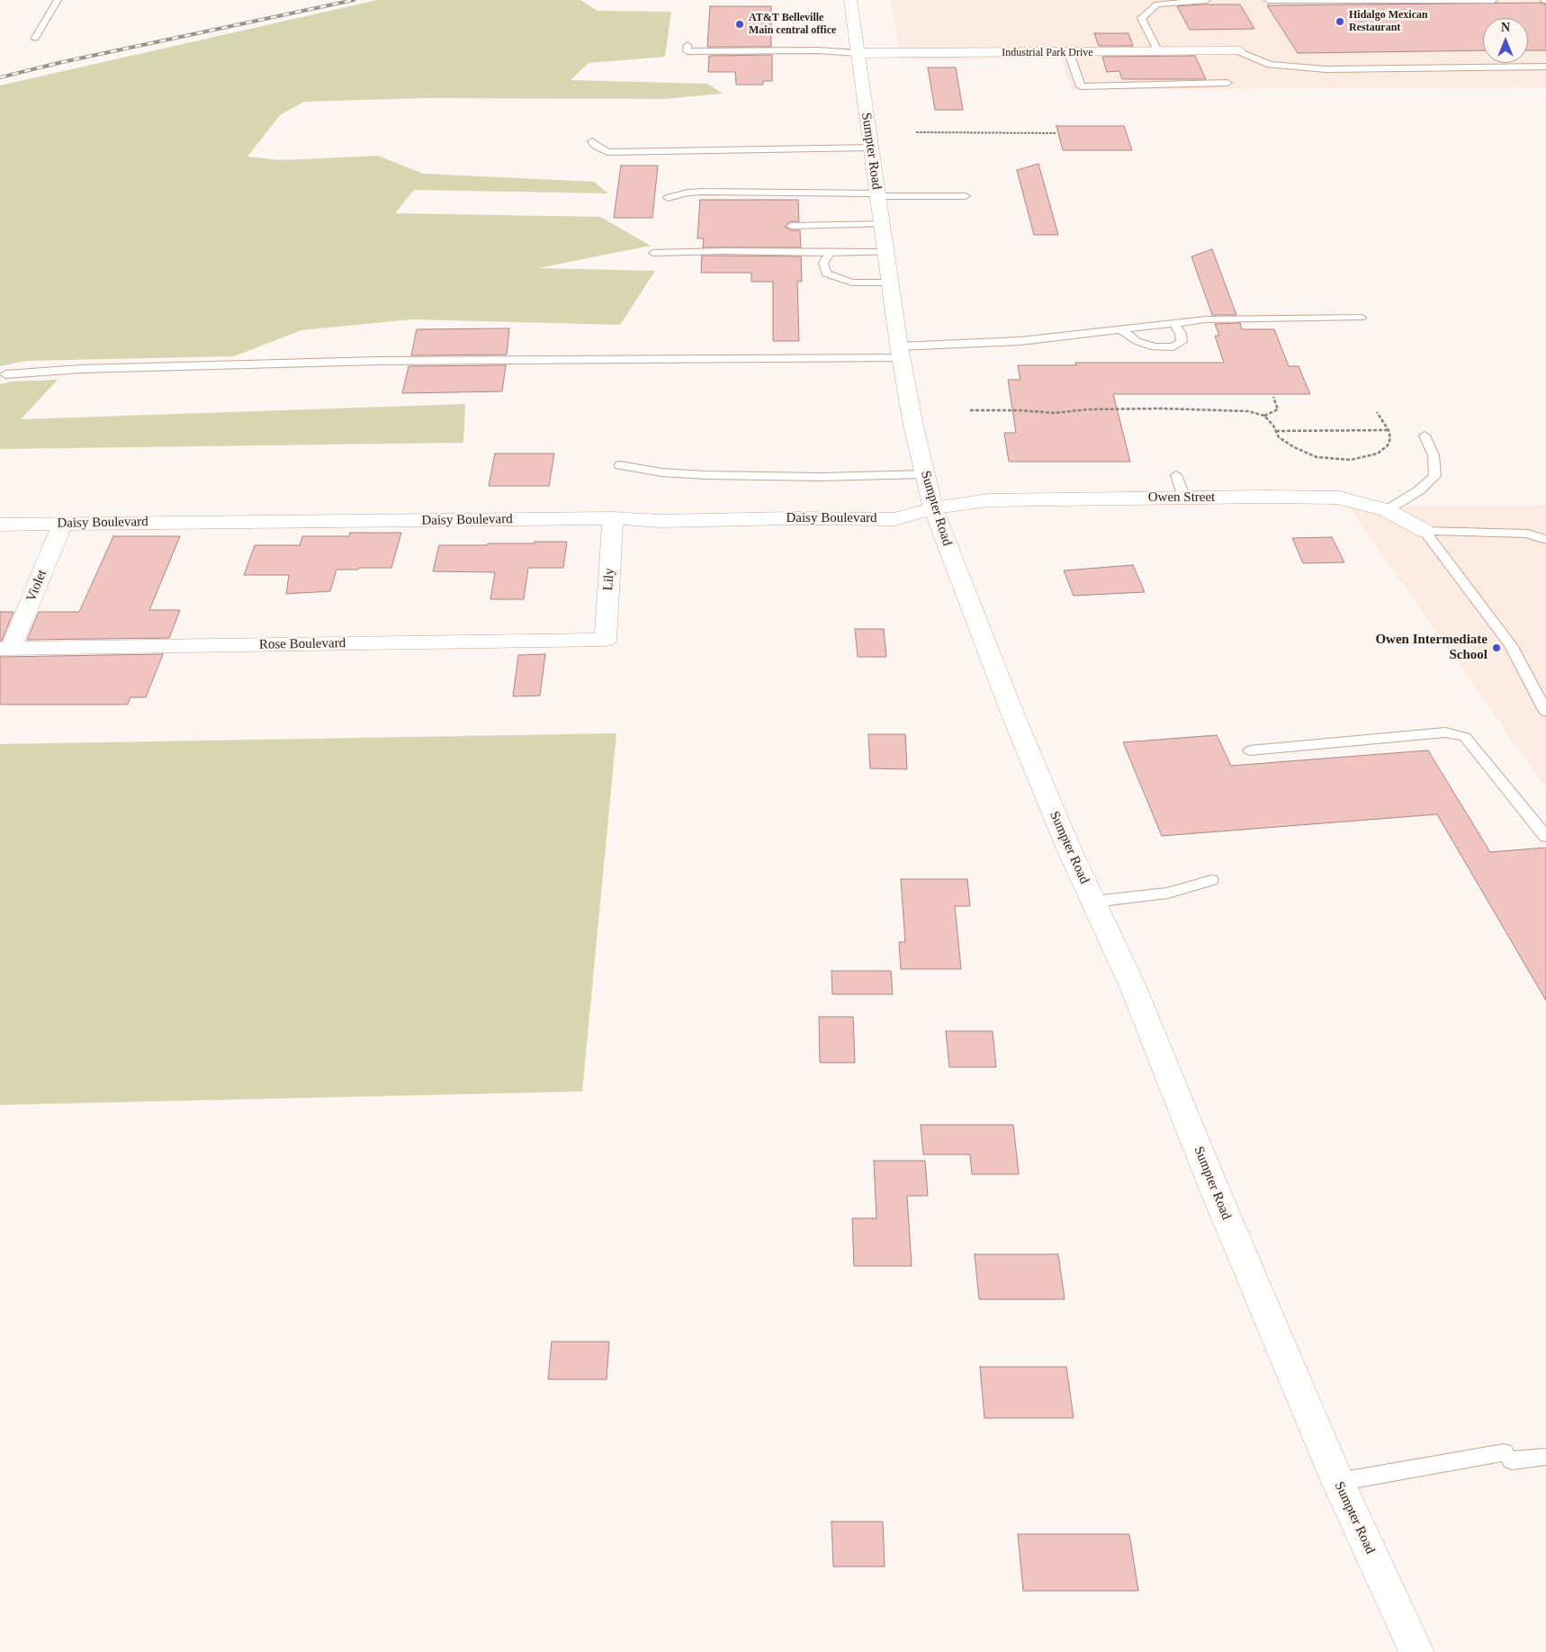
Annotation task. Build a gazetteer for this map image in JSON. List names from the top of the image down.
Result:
{
  "streets": {
    "street": [
      "Industrial Park Drive",
      "Sumpter Road",
      "Owen Street",
      "Daisy Boulevard",
      "Lily",
      "Violet",
      "Rose Boulevard"
    ]
  },
  "crossings": [
    ["Industrial Park Drive", "Sumpter Road"],
    ["Sumpter Road", "Owen Street"],
    ["Sumpter Road", "Daisy Boulevard"],
    ["Owen Street", "Daisy Boulevard"],
    ["Daisy Boulevard", "Lily"],
    ["Daisy Boulevard", "Violet"],
    ["Lily", "Rose Boulevard"],
    ["Violet", "Rose Boulevard"]
  ],
  "places": ["Hidalgo Mexican Restaurant", "AT&T Belleville Main central office", "Owen Intermediate School"],
  "north": "top"
}
